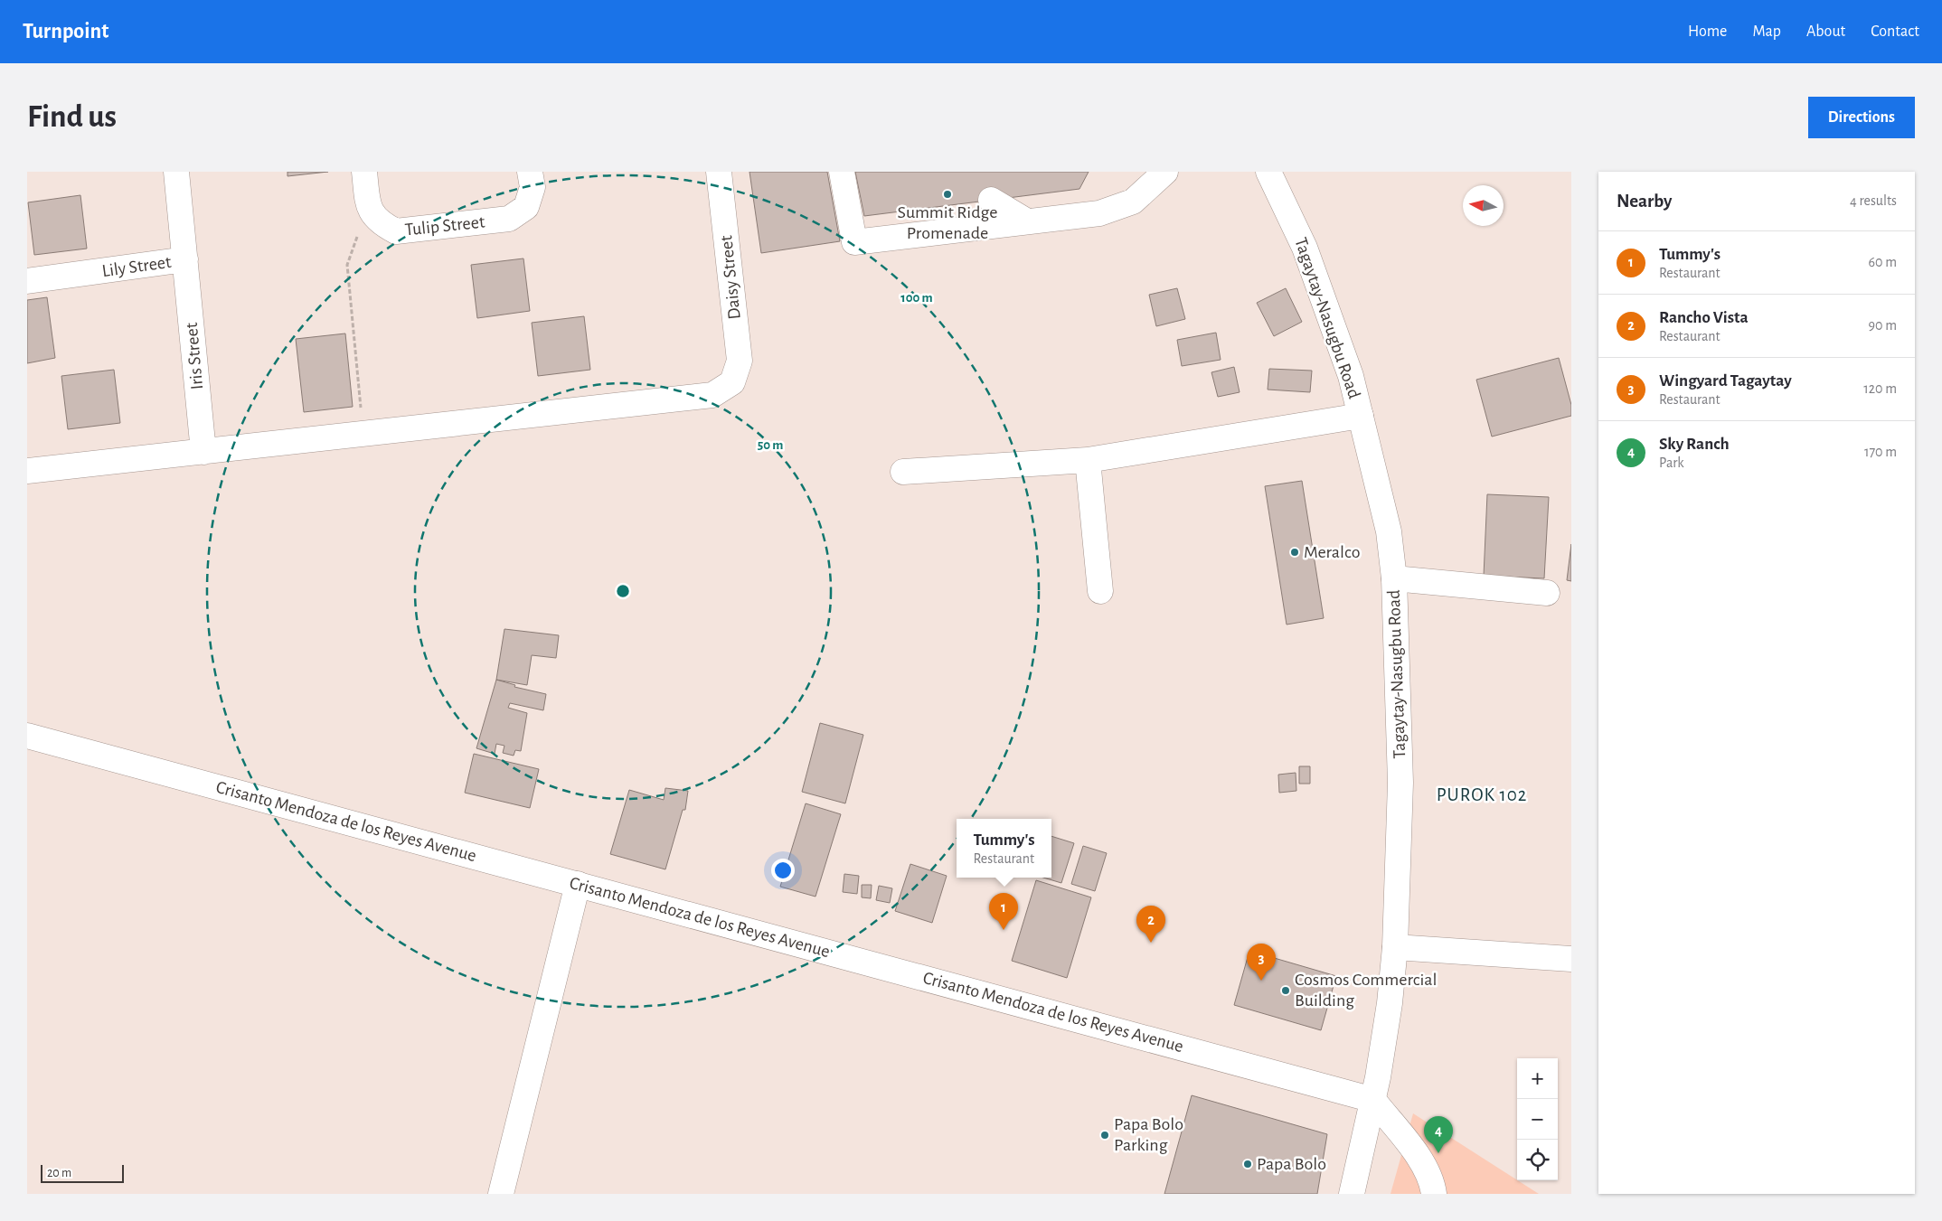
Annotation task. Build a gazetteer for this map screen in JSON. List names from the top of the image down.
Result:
{
  "streets": {
    "main road": [
      "Tulip Street",
      "Lily Street",
      "Daisy Street",
      "Tagaytay-Nasugbu Road",
      "Iris Street",
      "Crisanto Mendoza de los Reyes Avenue"
    ]
  },
  "crossings": [
    ["Lily Street", "Iris Street"],
    ["Tagaytay-Nasugbu Road", "Crisanto Mendoza de los Reyes Avenue"]
  ],
  "districts": ["PUROK 102"],
  "places": [
    "Summit Ridge Promenade",
    "Meralco",
    "Cosmos Commercial Building",
    "Papa Bolo Parking",
    "Papa Bolo"
  ],
  "scale_bar": "20 m",
  "north": "left",
  "page": {
    "header": "Turnpoint",
    "nav": [
      "Home",
      "Map",
      "About",
      "Contact"
    ],
    "buttons": "Directions",
    "title": "Find us",
    "heading": ["Nearby", "4 results"],
    "list": [
      {
        "mark": "1",
        "name": "Tummy's",
        "note": "Restaurant",
        "value": "60 m"
      },
      {
        "mark": "2",
        "name": "Rancho Vista",
        "note": "Restaurant",
        "value": "90 m"
      },
      {
        "mark": "3",
        "name": "Wingyard Tagaytay",
        "note": "Restaurant",
        "value": "120 m"
      },
      {
        "mark": "4",
        "name": "Sky Ranch",
        "note": "Park",
        "value": "170 m"
      }
    ],
    "popup": ["Tummy's", "Restaurant"],
    "pins": [
      "1",
      "2",
      "3",
      "4"
    ],
    "map_buttons": ["+", "−"],
    "scale": "20 m"
  },
  "rings": ["100 m", "50 m"]
}
